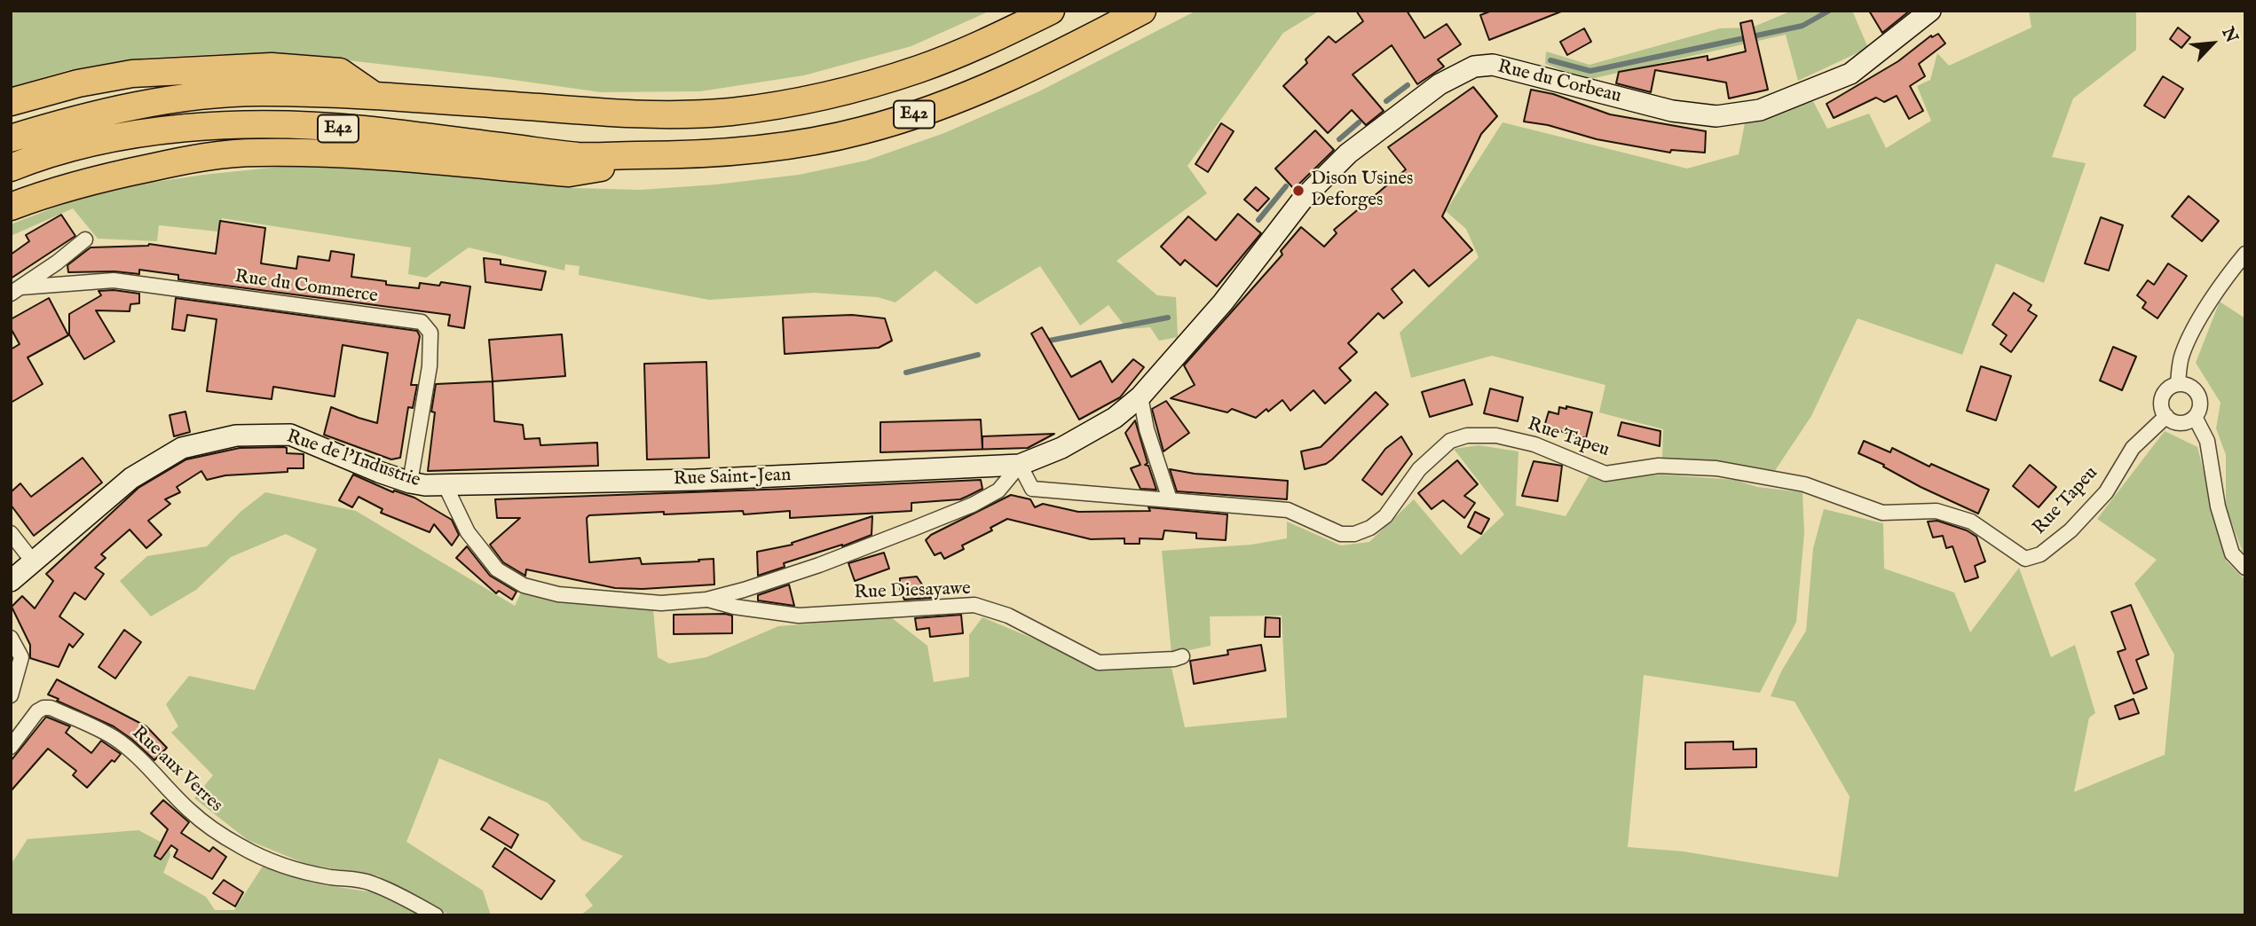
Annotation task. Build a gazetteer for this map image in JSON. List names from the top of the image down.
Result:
{
  "streets": {
    "highway": ["E42"],
    "street": [
      "Rue du Corbeau",
      "Rue du Commerce",
      "Rue Tapeu",
      "Rue de l'Industrie",
      "Rue Saint-Jean",
      "Rue Diesayawe",
      "Rue aux Verres"
    ]
  },
  "crossings": [
    ["Rue du Corbeau", "Rue Tapeu"],
    ["Rue du Corbeau", "Rue Saint-Jean"],
    ["Rue du Corbeau", "Rue Diesayawe"],
    ["Rue du Commerce", "Rue de l'Industrie"],
    ["Rue Tapeu", "Rue Saint-Jean"],
    ["Rue Tapeu", "Rue Diesayawe"],
    ["Rue de l'Industrie", "Rue Saint-Jean"],
    ["Rue de l'Industrie", "Rue Diesayawe"],
    ["Rue Saint-Jean", "Rue Diesayawe"]
  ],
  "places": ["Dison Usines Deforges"],
  "north": "top right"
}
